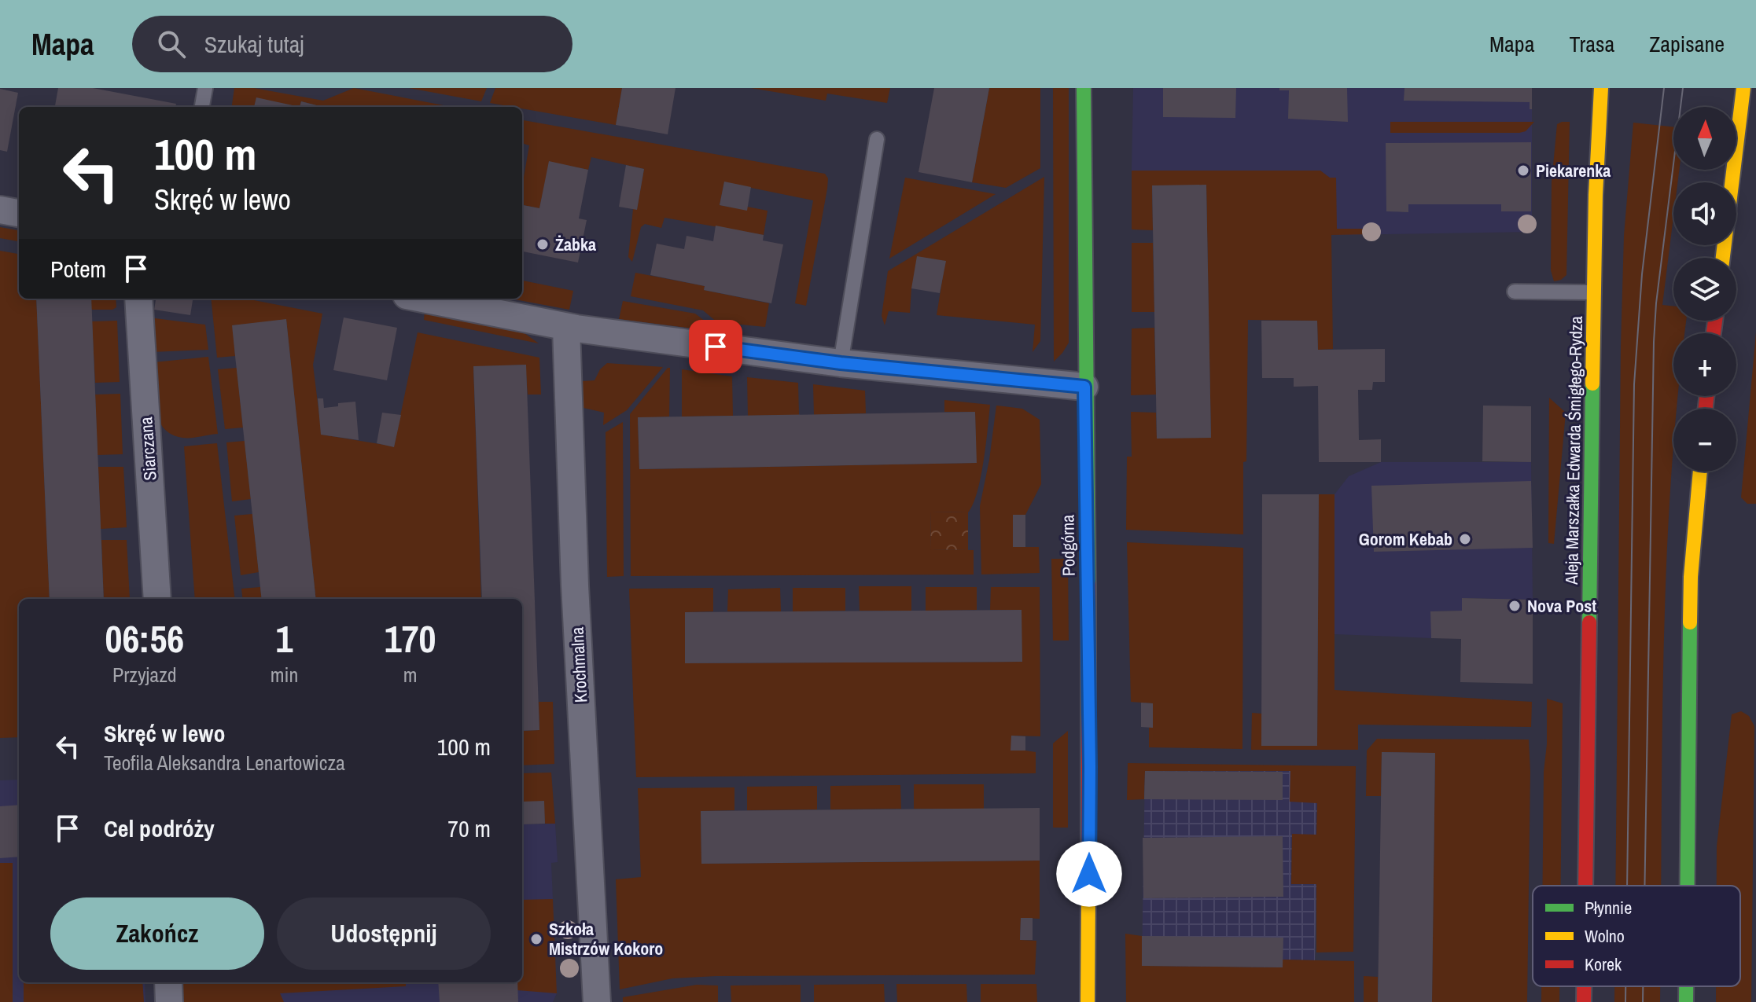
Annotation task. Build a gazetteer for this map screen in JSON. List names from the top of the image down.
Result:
{
  "streets": {
    "main road": ["Aleja Marszałka Edwarda Śmigłego-Rydza", "Podgórna"],
    "street": ["Siarczana", "Krochmalna"]
  },
  "places": [
    "Piekarenka",
    "Żabka",
    "Gorom Kebab",
    "Nova Post",
    "Szkoła Mistrzów Kokoro"
  ],
  "legend": ["Płynnie", "Wolno", "Korek"],
  "north": "top",
  "page": {
    "header": "Mapa",
    "search": "Szukaj tutaj",
    "nav": ["Mapa", "Trasa", "Zapisane"],
    "map_buttons": ["+", "−"],
    "turn": ["100 m", "Skręć w lewo"],
    "then": "Potem",
    "eta": [
      "06:56",
      "Przyjazd",
      "1",
      "min",
      "170",
      "m"
    ],
    "list": [
      {
        "name": "Skręć w lewo",
        "note": "Teofila Aleksandra Lenartowicza",
        "value": "100 m"
      },
      {
        "name": "Cel podróży",
        "value": "70 m"
      }
    ],
    "buttons": ["Zakończ", "Udostępnij"]
  }
}
